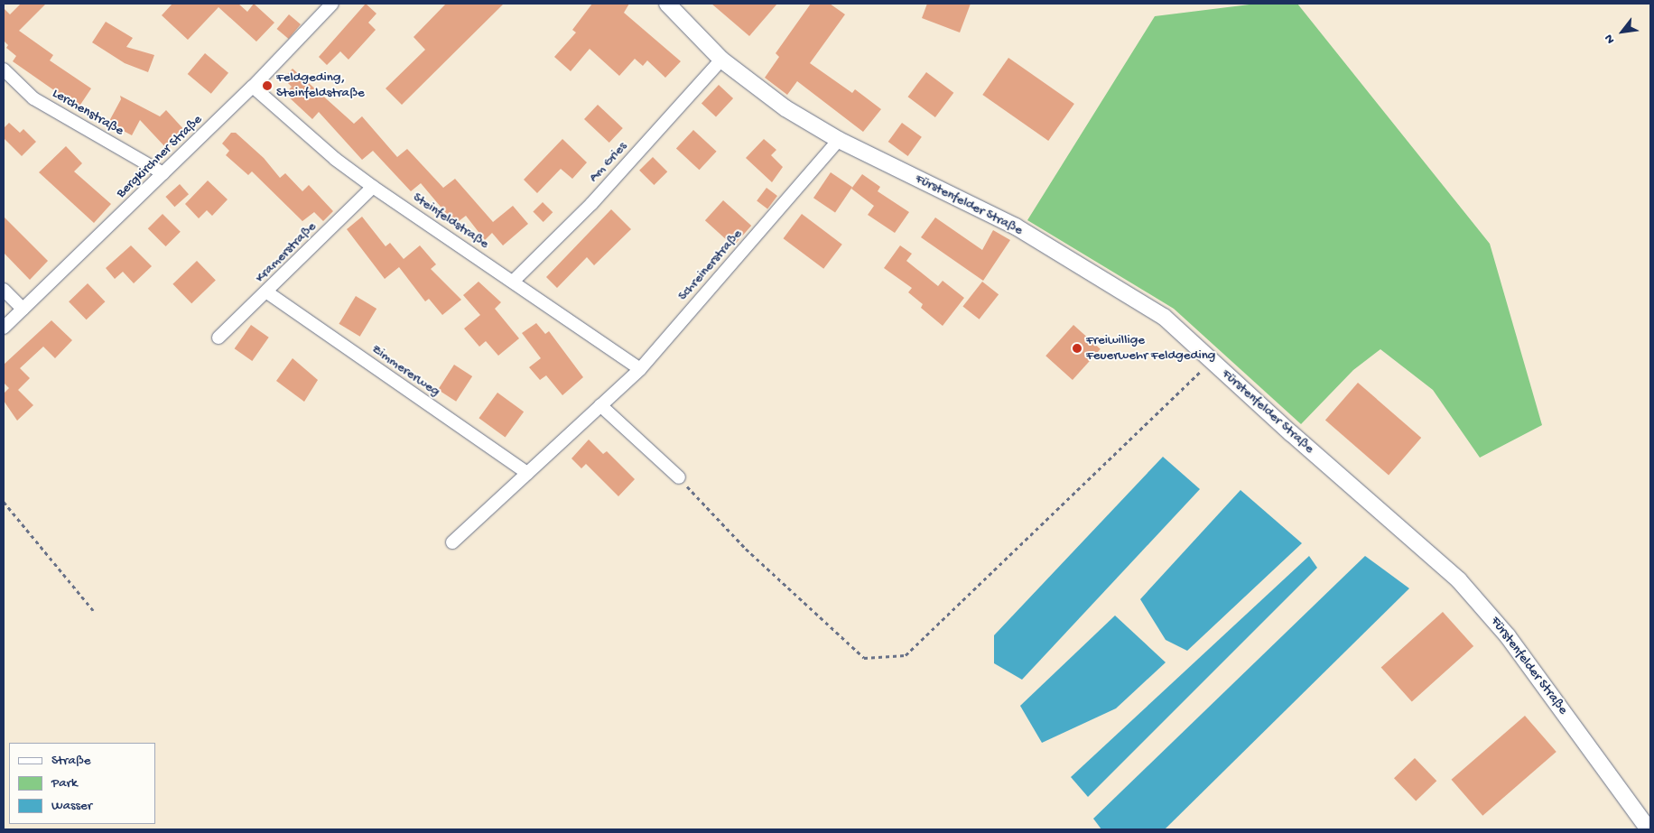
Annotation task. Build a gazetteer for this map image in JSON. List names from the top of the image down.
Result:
{
  "streets": {
    "street": [
      "Lerchenstraße",
      "Bergkirchner Straße",
      "Am Gries",
      "Fürstenfelder Straße",
      "Steinfeldstraße",
      "Kramerstraße",
      "Schreinerstraße",
      "Zimmererweg"
    ]
  },
  "crossings": [
    ["Lerchenstraße", "Bergkirchner Straße"],
    ["Bergkirchner Straße", "Steinfeldstraße"],
    ["Am Gries", "Fürstenfelder Straße"],
    ["Am Gries", "Steinfeldstraße"],
    ["Fürstenfelder Straße", "Schreinerstraße"],
    ["Steinfeldstraße", "Kramerstraße"],
    ["Steinfeldstraße", "Schreinerstraße"],
    ["Kramerstraße", "Zimmererweg"],
    ["Schreinerstraße", "Zimmererweg"]
  ],
  "places": ["Feldgeding, Steinfeldstraße", "Freiwillige Feuerwehr Feldgeding"],
  "legend": ["Straße", "Park", "Wasser"],
  "north": "bottom left"
}
